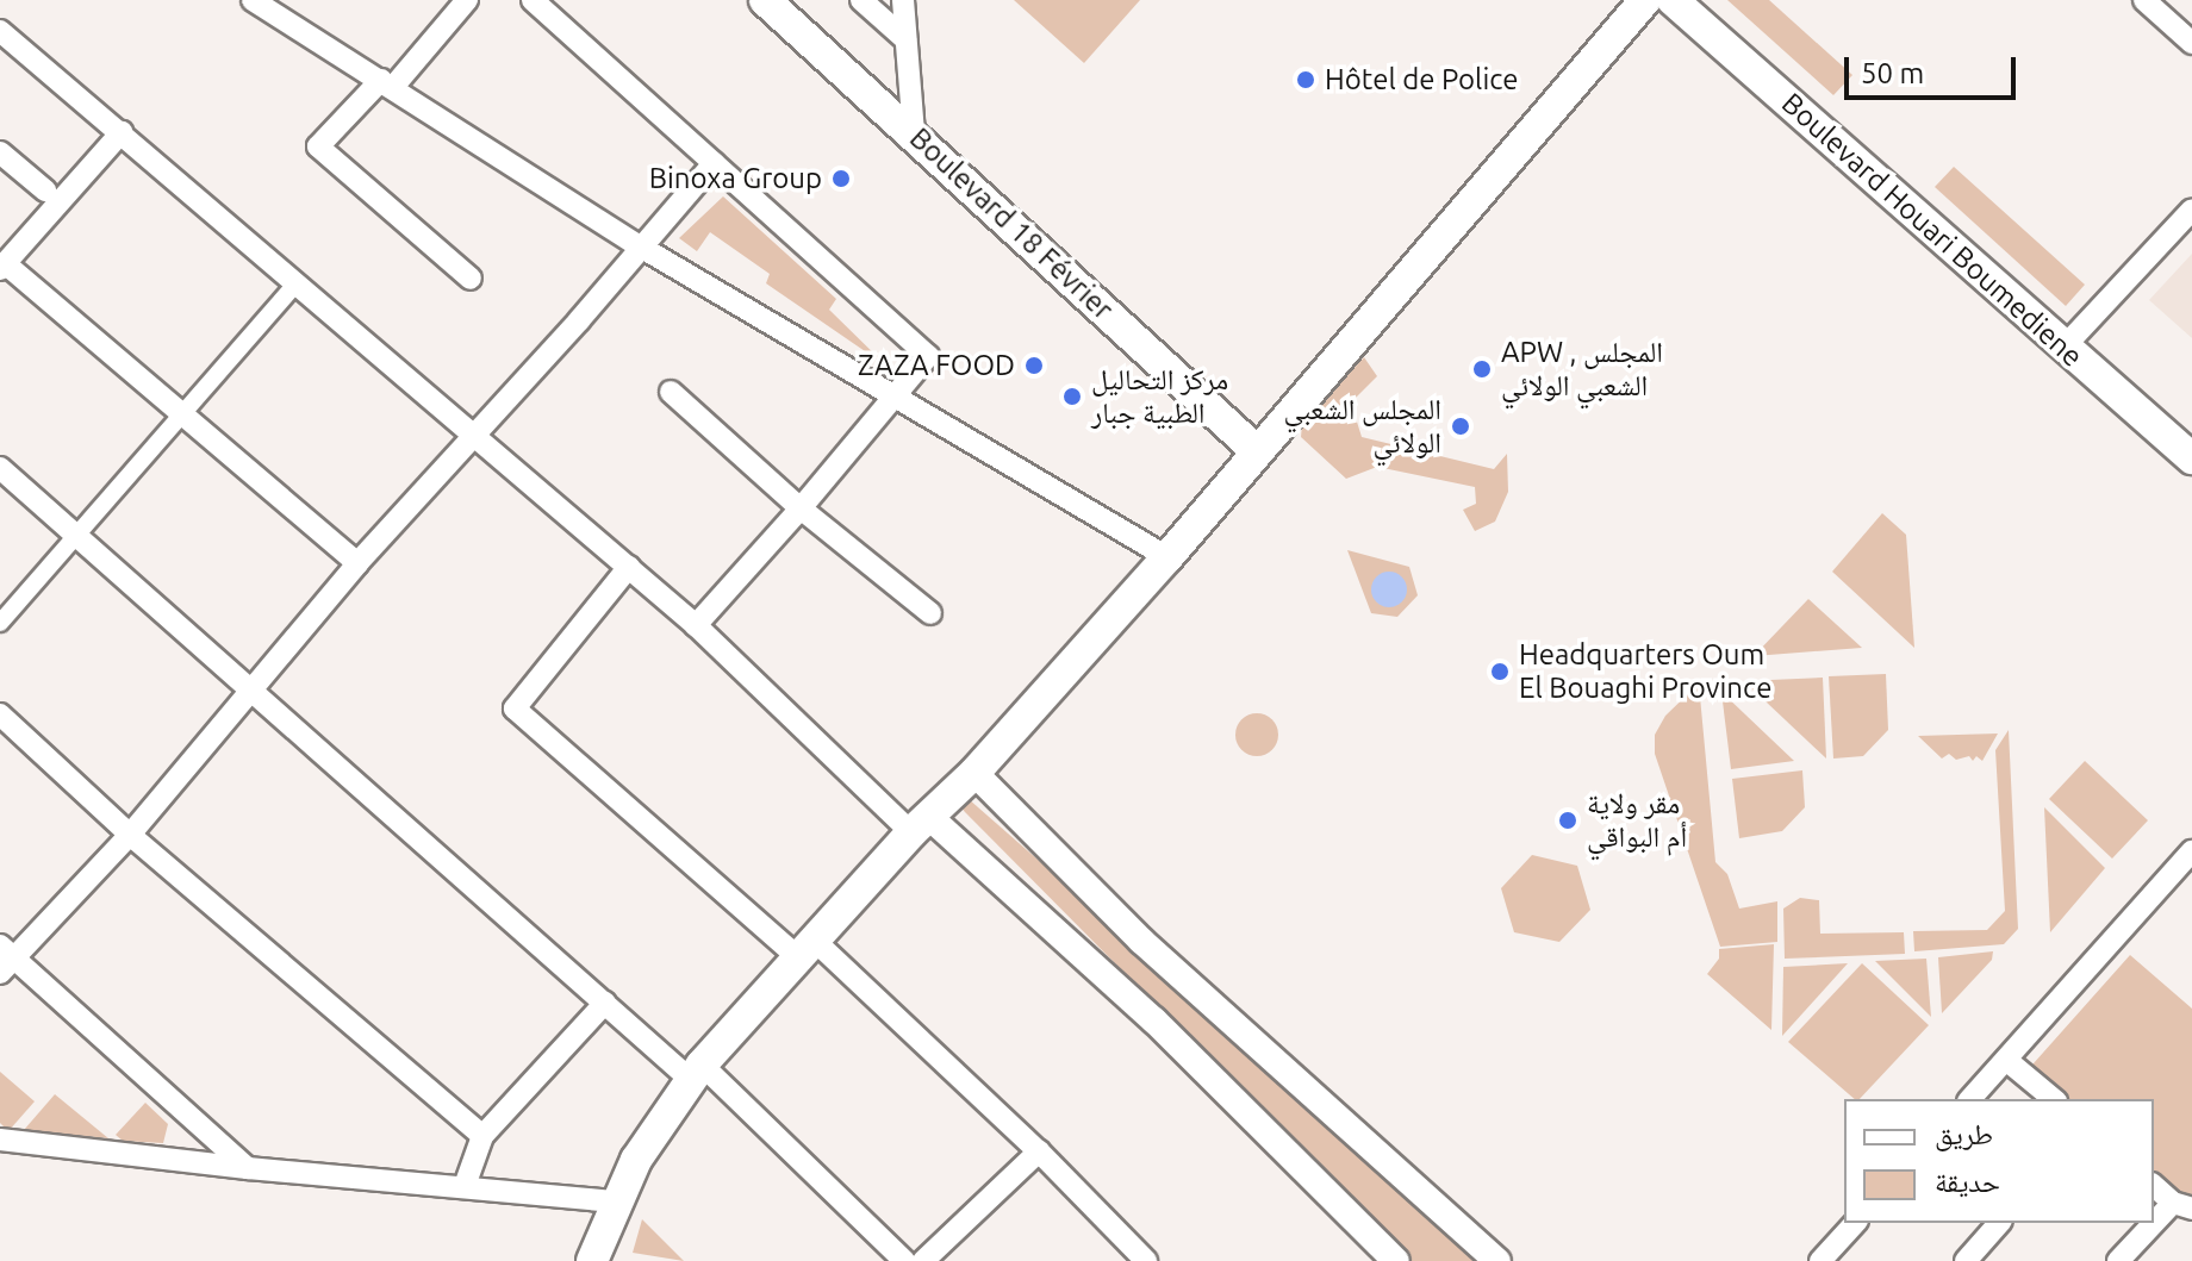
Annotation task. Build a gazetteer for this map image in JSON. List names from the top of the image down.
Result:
{
  "streets": {
    "main road": ["Boulevard 18 Février", "Boulevard Houari Boumediene"]
  },
  "places": [
    "Hôtel de Police",
    "Binoxa Group",
    "ZAZA FOOD",
    "APW , المجلس الشعبي الولائي",
    "مركز التحاليل الطبية جبار",
    "المجلس الشعبي الولائي",
    "Headquarters Oum El Bouaghi Province",
    "مقر ولاية أم البواقي"
  ],
  "legend": ["طريق", "حديقة"],
  "scale_bar": "50 m"
}
